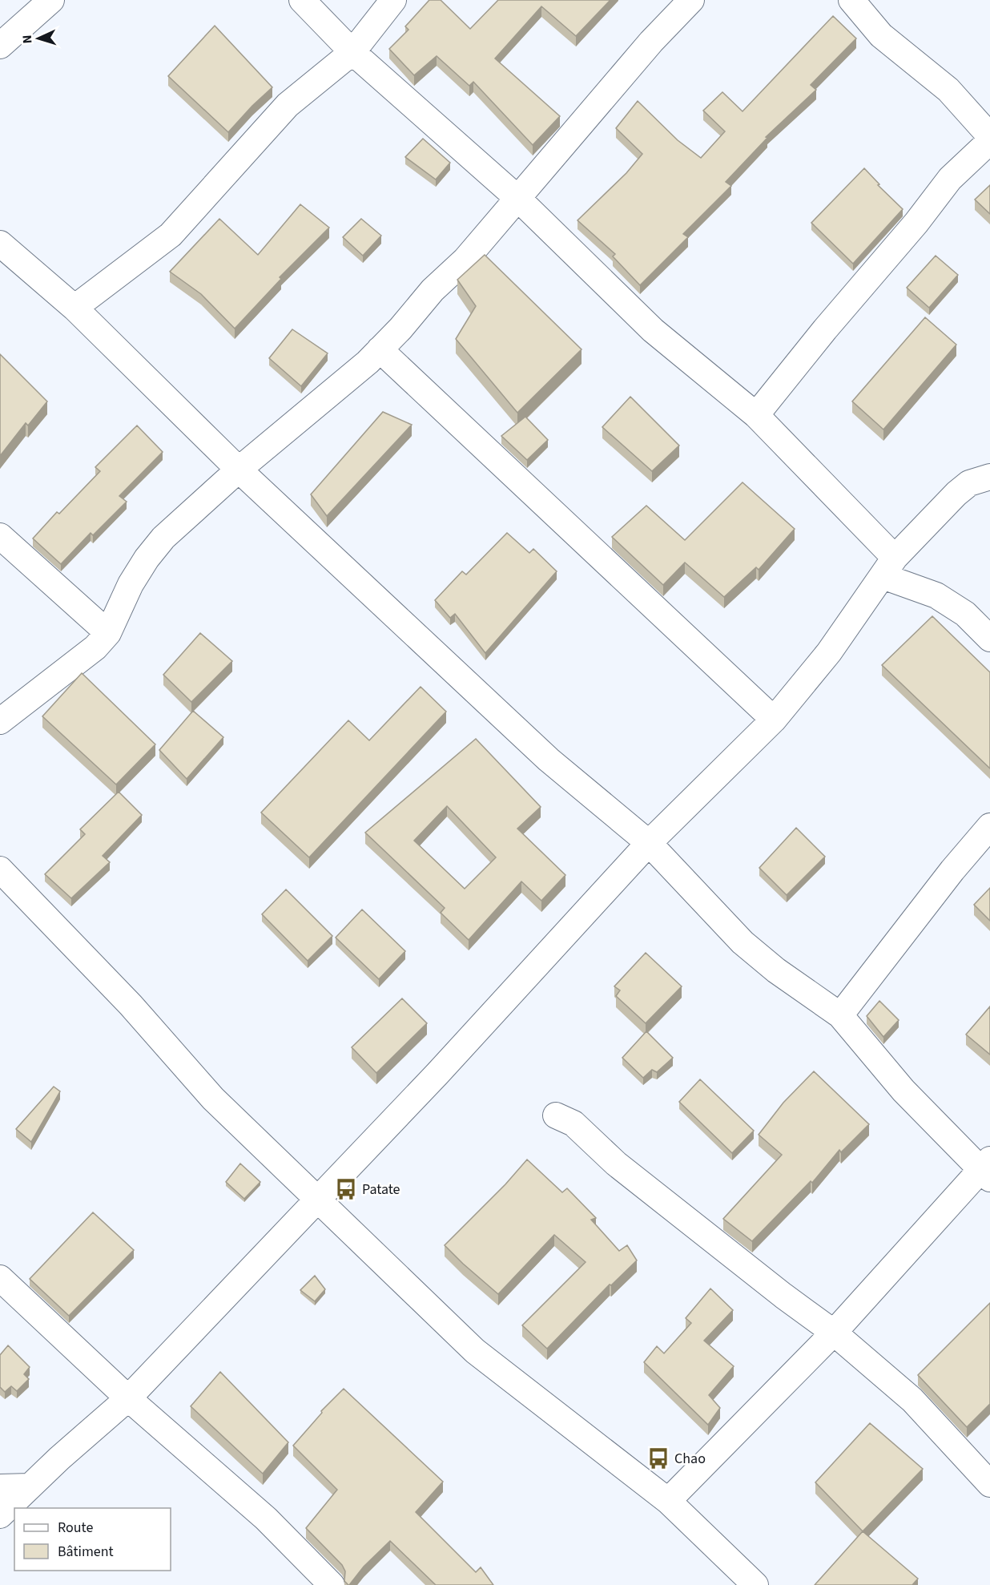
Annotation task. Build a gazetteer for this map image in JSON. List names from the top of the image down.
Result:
{
  "places": {
    "bus stop": ["Patate", "Chao"]
  },
  "legend": ["Route", "Bâtiment"],
  "north": "left"
}
